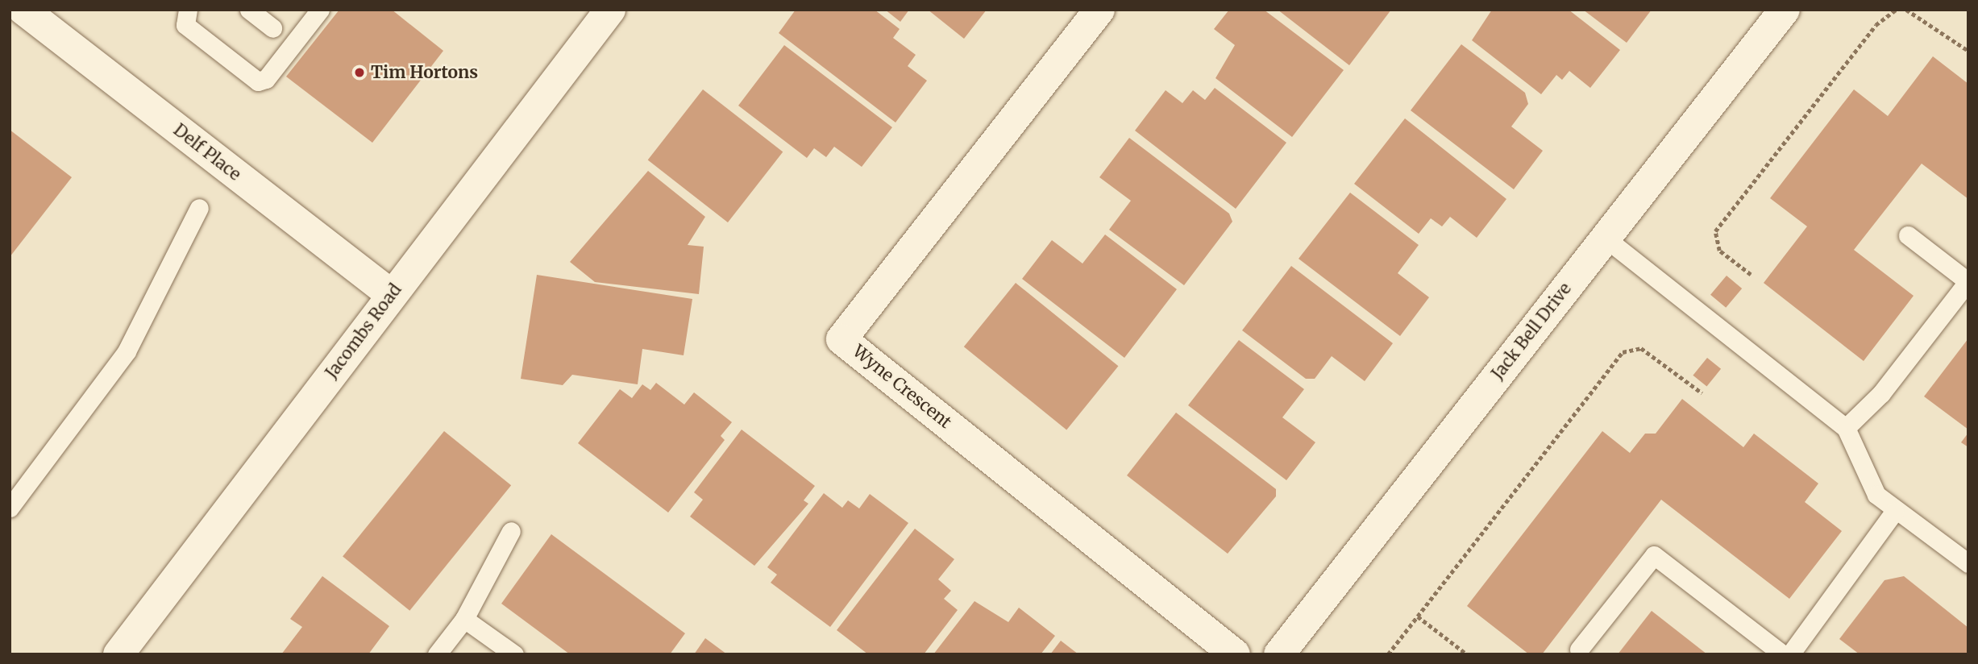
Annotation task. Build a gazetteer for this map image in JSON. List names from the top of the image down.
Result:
{
  "streets": {
    "street": [
      "Delf Place",
      "Jacombs Road",
      "Jack Bell Drive",
      "Wyne Crescent"
    ]
  },
  "crossings": [
    ["Delf Place", "Jacombs Road"]
  ],
  "places": ["Tim Hortons"]
}
